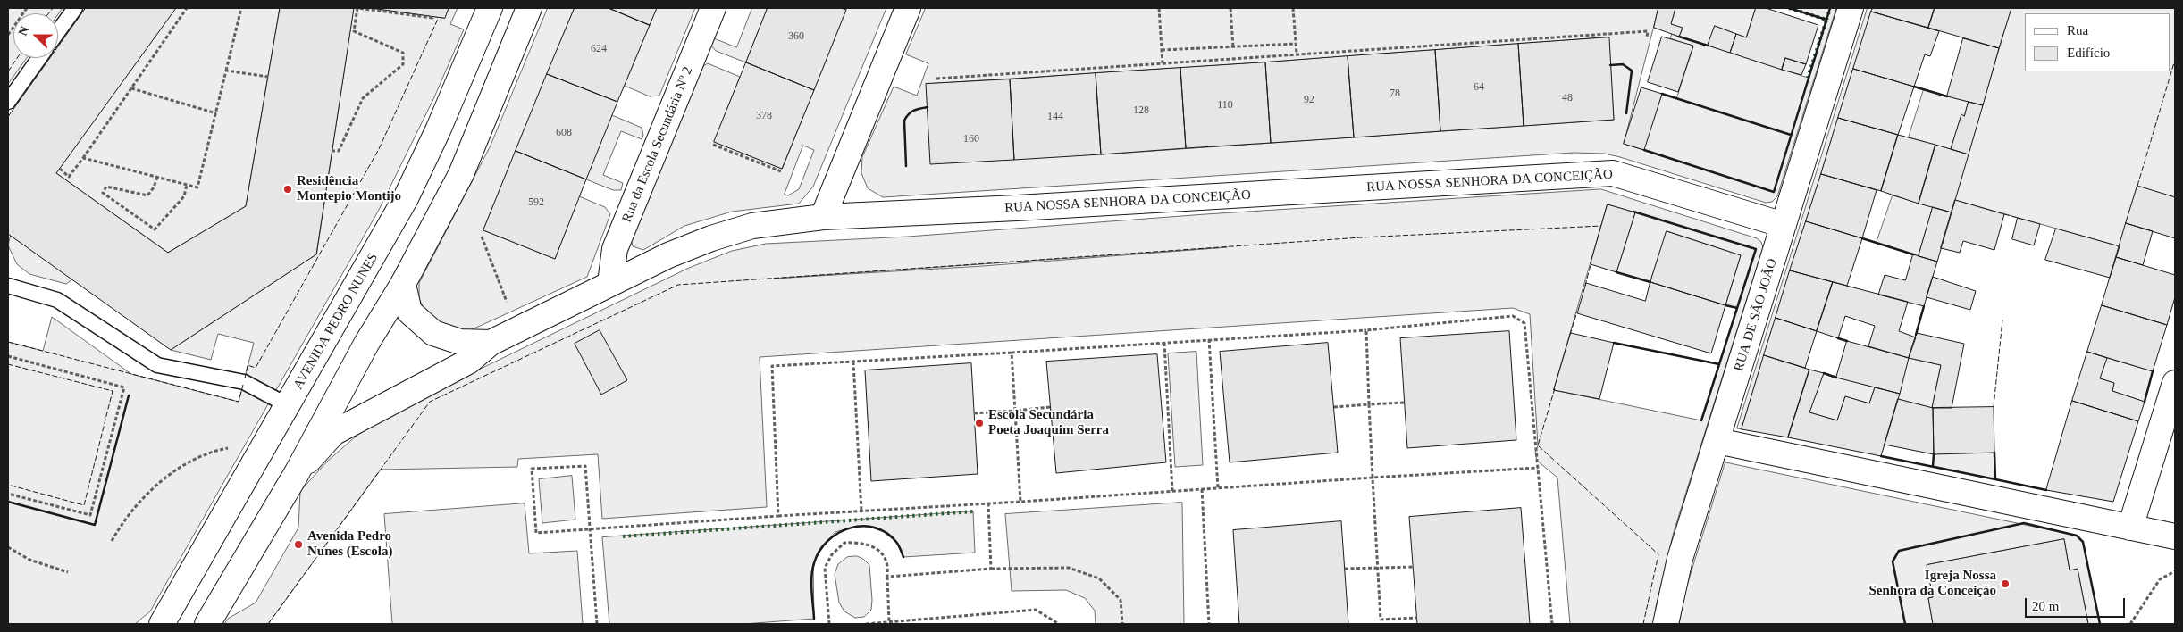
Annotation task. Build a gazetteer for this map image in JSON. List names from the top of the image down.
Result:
{
  "streets": {
    "street": [
      "Rua da Escola Secundária Nº 2",
      "RUA NOSSA SENHORA DA CONCEIÇÃO",
      "RUA DE SÃO JOÃO",
      "AVENIDA PEDRO NUNES"
    ]
  },
  "crossings": [
    ["Rua da Escola Secundária Nº 2", "RUA NOSSA SENHORA DA CONCEIÇÃO"],
    ["RUA NOSSA SENHORA DA CONCEIÇÃO", "RUA DE SÃO JOÃO"]
  ],
  "places": [
    "Residência Montepio Montijo",
    "Escola Secundária Poeta Joaquim Serra",
    "Avenida Pedro Nunes (Escola)",
    "Igreja Nossa Senhora da Conceição"
  ],
  "house_numbers": [
    "360",
    "624",
    "64",
    "78",
    "48",
    "92",
    "110",
    "128",
    "378",
    "144",
    "608",
    "160",
    "592"
  ],
  "legend": ["Rua", "Edifício"],
  "scale_bar": "20 m",
  "north": "left"
}
